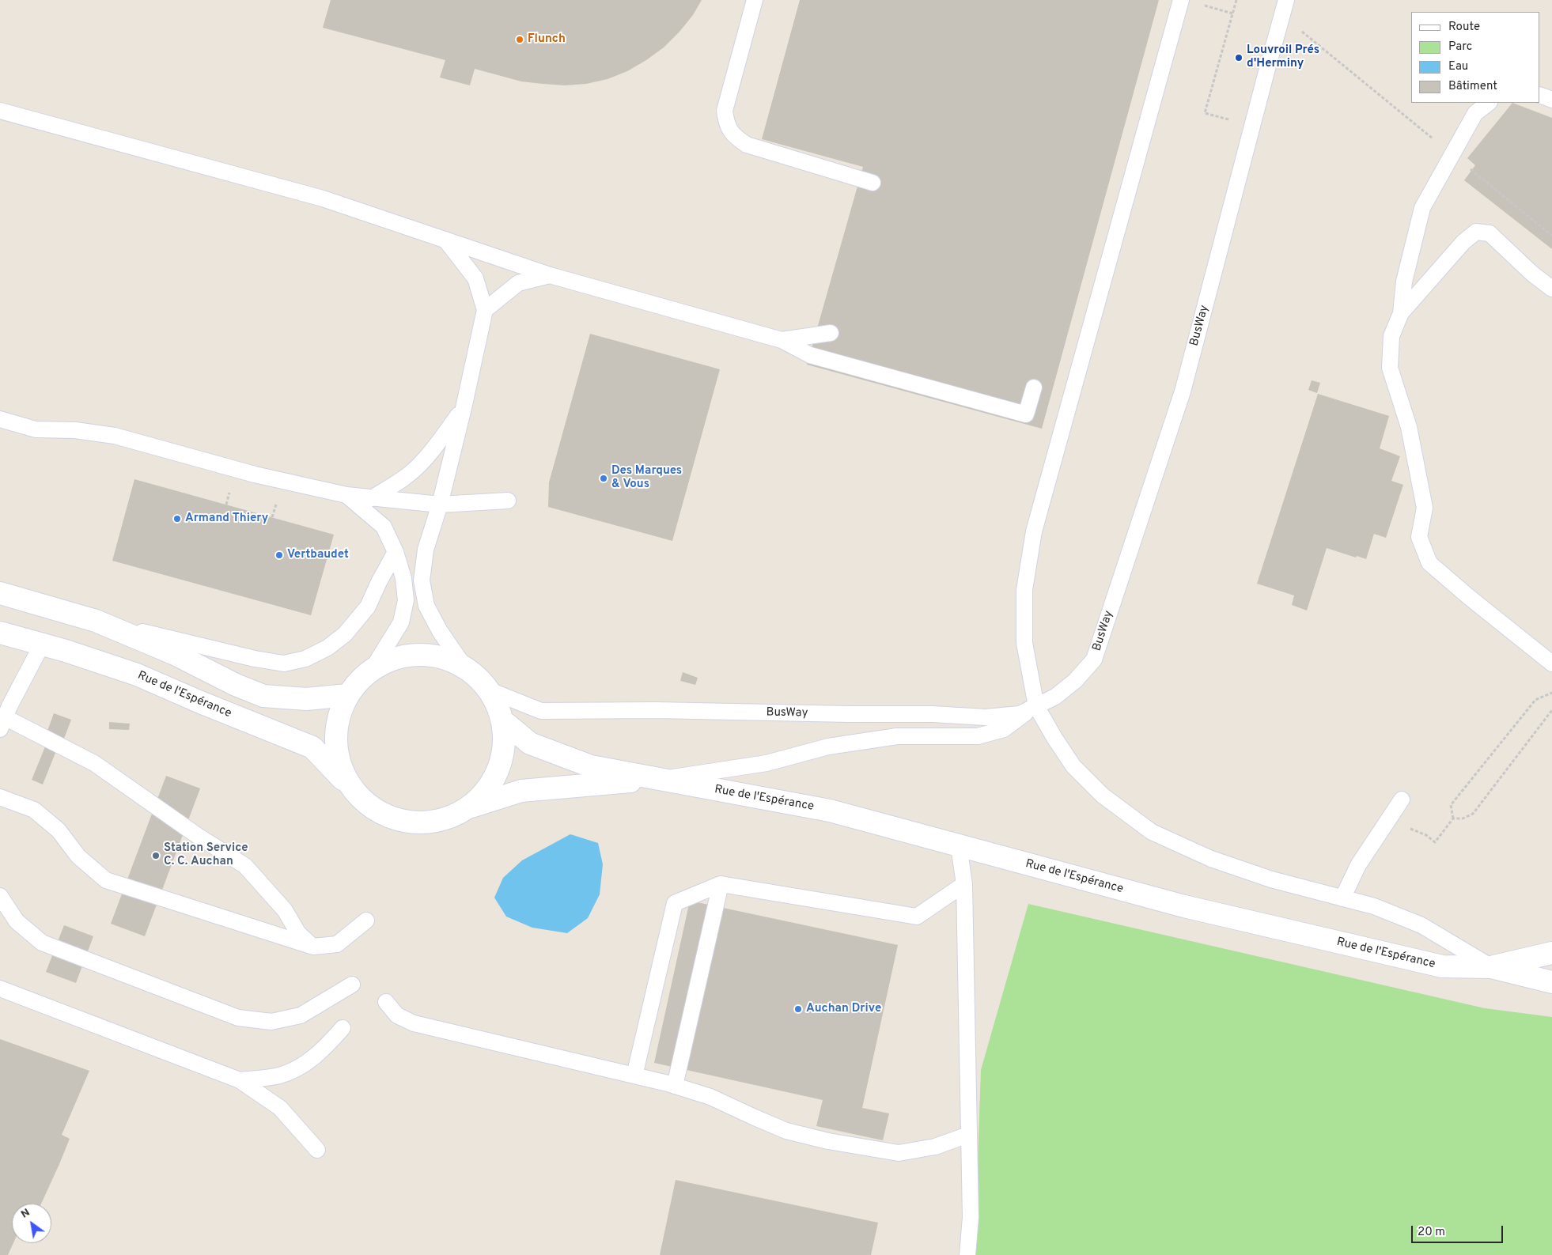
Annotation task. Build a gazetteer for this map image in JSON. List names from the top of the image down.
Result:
{
  "streets": {
    "street": ["Rue de l'Espérance"],
    "lane": ["BusWay"]
  },
  "places": [
    "Flunch",
    "Louvroil Prés d'Herminy",
    "Des Marques & Vous",
    "Armand Thiery",
    "Vertbaudet",
    "Station Service C. C. Auchan",
    "Auchan Drive"
  ],
  "legend": [
    "Route",
    "Parc",
    "Eau",
    "Bâtiment"
  ],
  "scale_bar": "20 m",
  "north": "top left"
}
